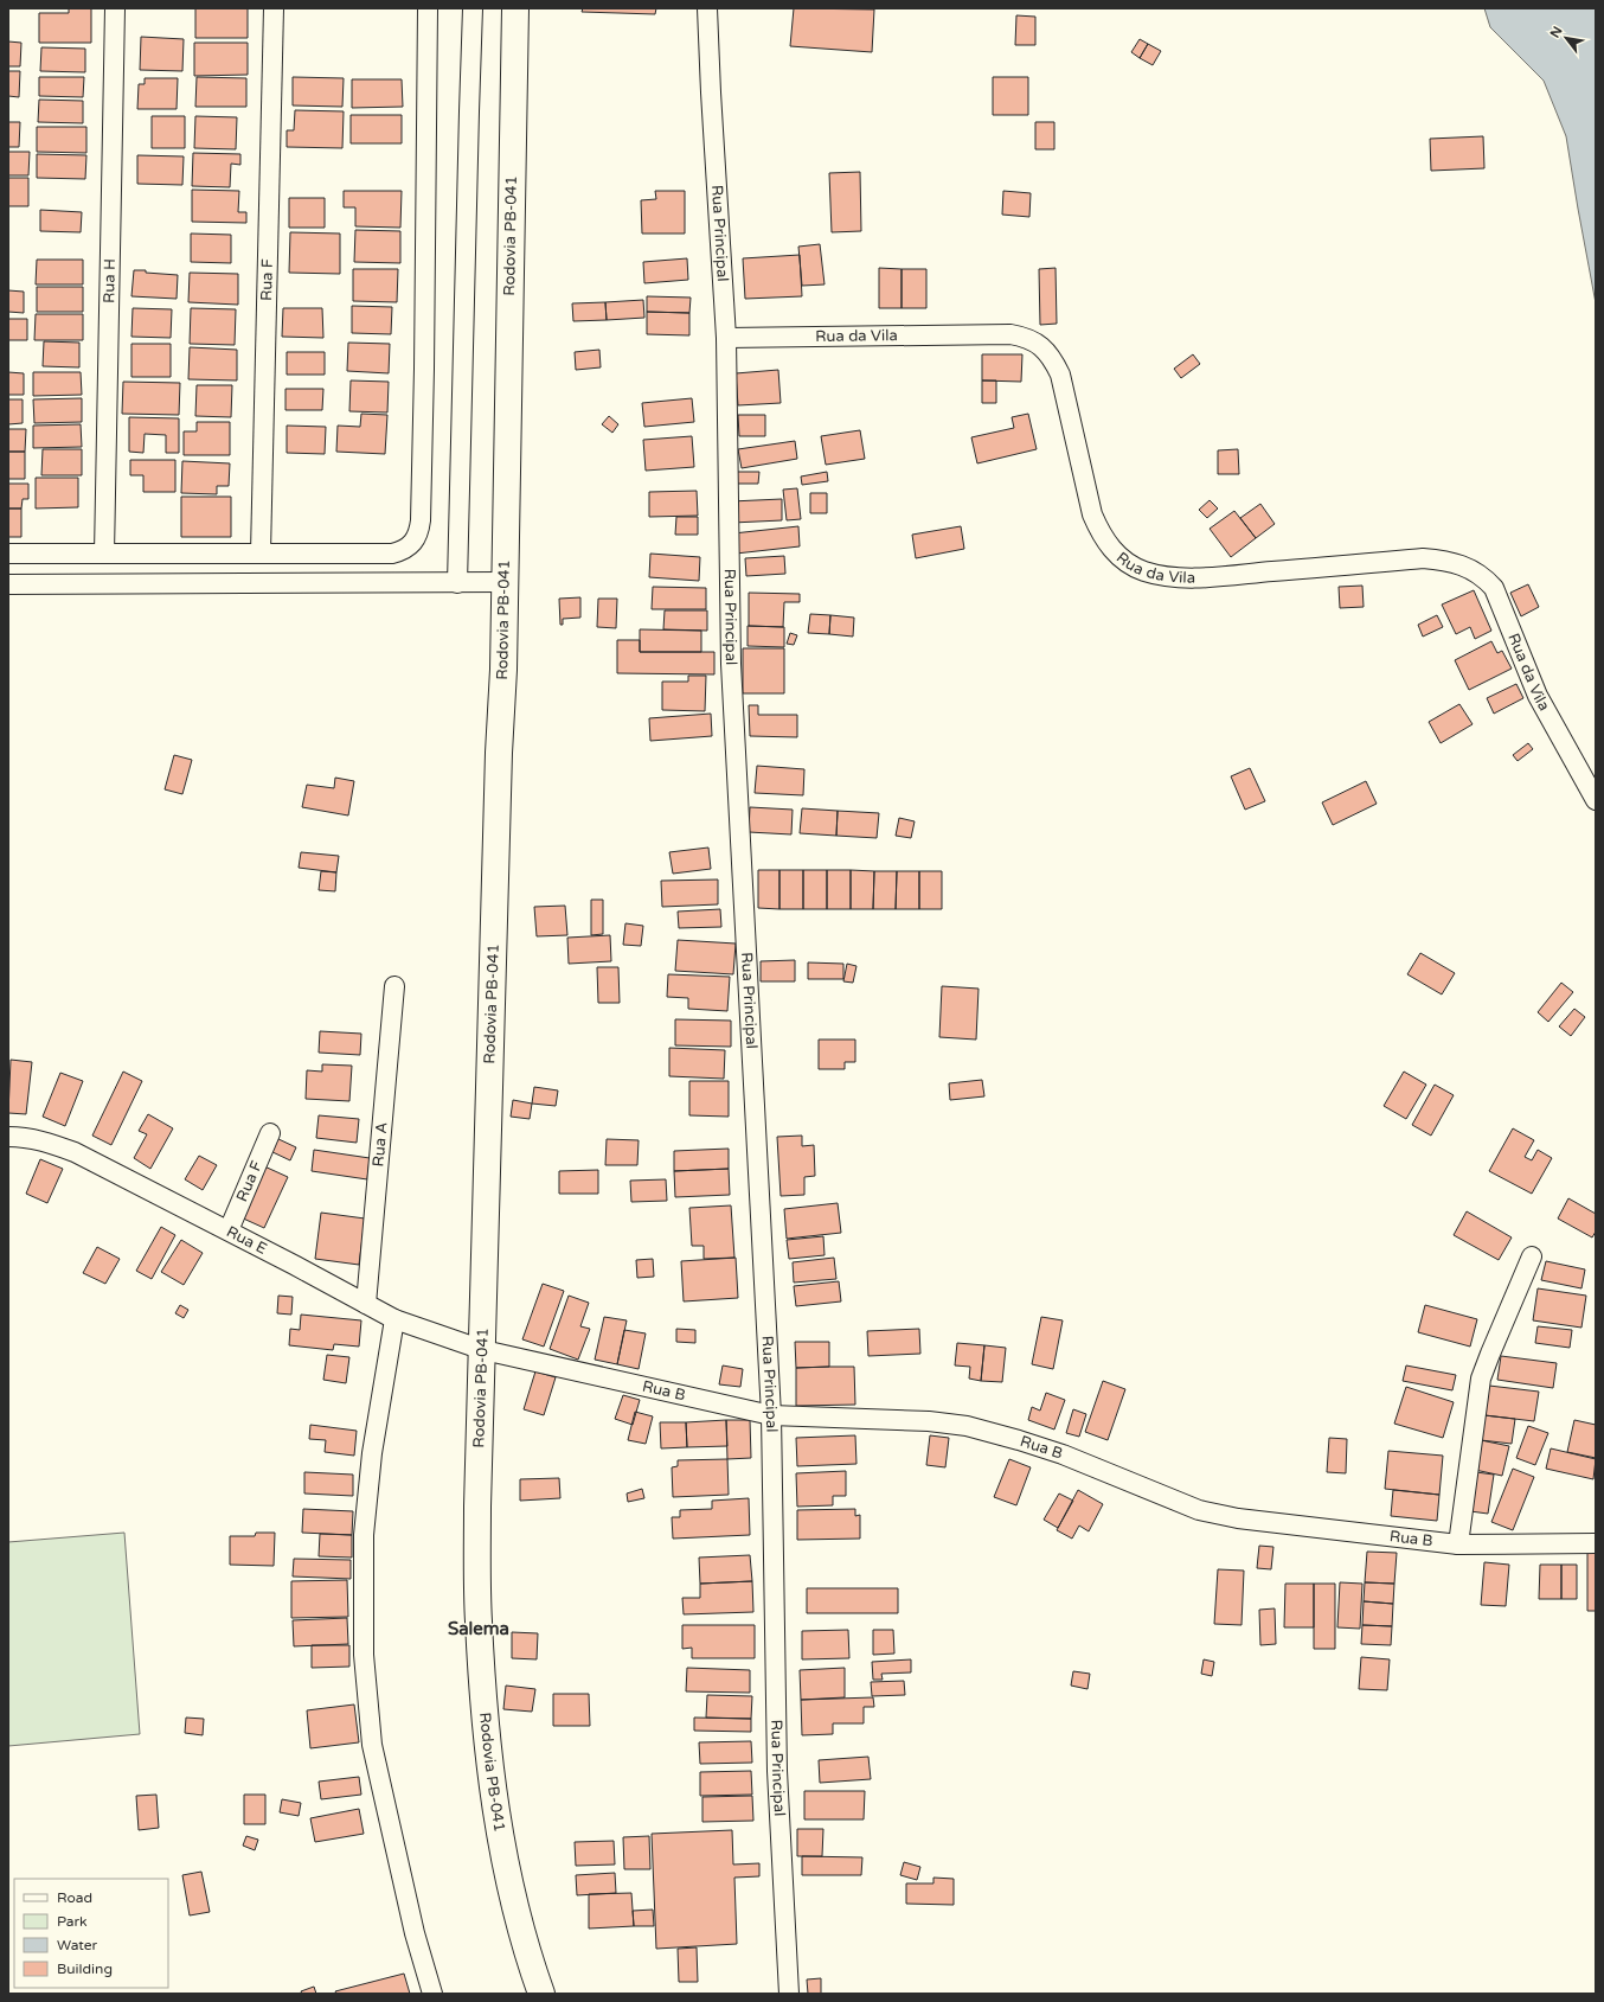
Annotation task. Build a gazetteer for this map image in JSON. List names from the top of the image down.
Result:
{
  "streets": {
    "main road": ["Rodovia PB-041"],
    "street": [
      "Rua Principal",
      "Rua F",
      "Rua H",
      "Rua da Vila",
      "Rua A",
      "Rua E",
      "Rua B"
    ]
  },
  "crossings": [
    ["Rua Principal", "Rua da Vila"],
    ["Rua Principal", "Rua B"],
    ["Rodovia PB-041", "Rua E"],
    ["Rodovia PB-041", "Rua B"],
    ["Rua F", "Rua E"],
    ["Rua A", "Rua E"],
    ["Rua E", "Rua B"]
  ],
  "districts": ["Salema"],
  "legend": [
    "Road",
    "Park",
    "Water",
    "Building"
  ],
  "north": "top left"
}
